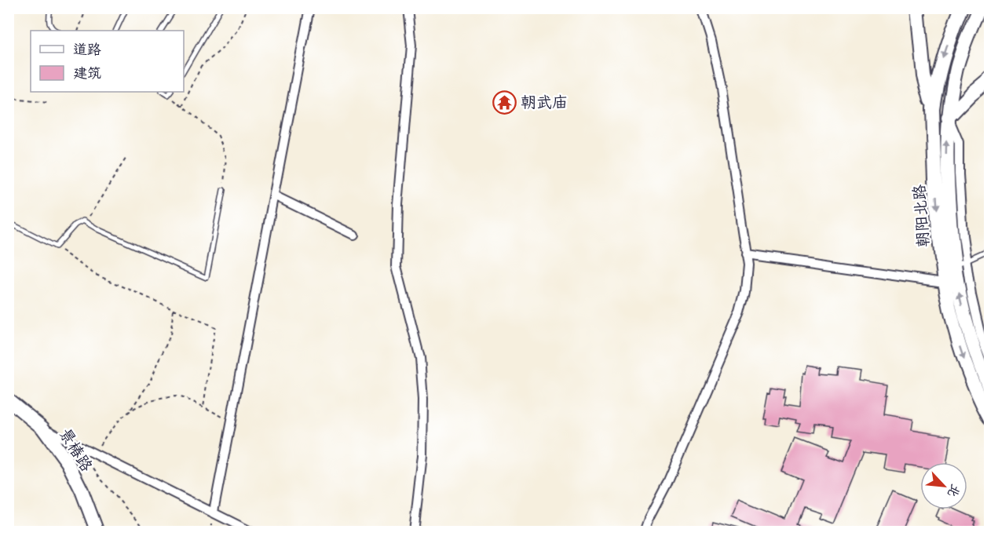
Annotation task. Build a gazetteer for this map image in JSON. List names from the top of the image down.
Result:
{
  "streets": {
    "main road": ["朝阳北路", "景椿路"]
  },
  "places": {
    "temple": ["朝武庙"]
  },
  "legend": ["道路", "建筑"],
  "north": "bottom right"
}
